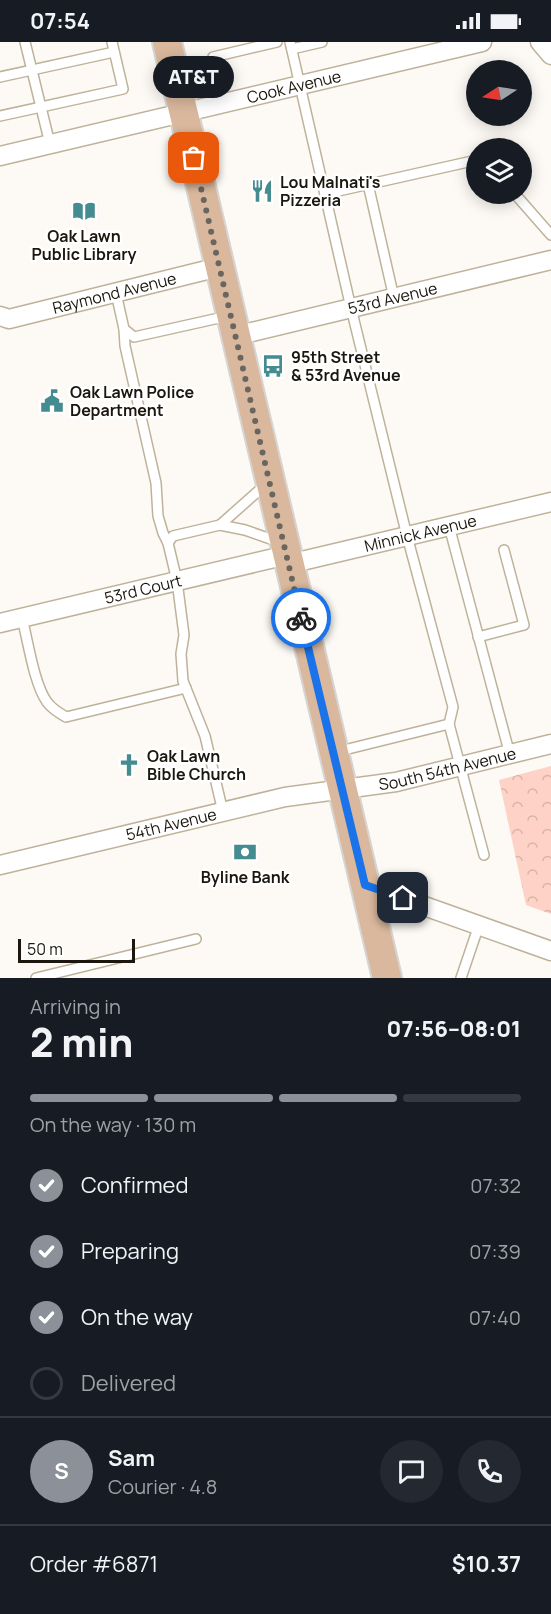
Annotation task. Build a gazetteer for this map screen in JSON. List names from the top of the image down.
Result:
{
  "streets": {
    "street": [
      "Cook Avenue",
      "Raymond Avenue",
      "53rd Avenue",
      "Minnick Avenue",
      "53rd Court",
      "South 54th Avenue",
      "54th Avenue"
    ]
  },
  "crossings": [
    ["Minnick Avenue", "53rd Court"],
    ["South 54th Avenue", "54th Avenue"]
  ],
  "places": {
    "other": ["AT&T"],
    "restaurant": ["Lou Malnati's Pizzeria"],
    "library": ["Oak Lawn Public Library"],
    "bus stop": ["95th Street & 53rd Avenue"],
    "public building": ["Oak Lawn Police Department"],
    "church": ["Oak Lawn Bible Church"],
    "bank": ["Byline Bank"]
  },
  "scale_bar": "50 m",
  "north": "left",
  "page": {
    "status": "07:54",
    "bubble": "AT&T",
    "scale": "50 m",
    "heading": ["2 min", "Arriving in", "07:56–08:01"],
    "panel": [
      "Sam",
      "Courier · 4.8",
      "Order #6871",
      "$10.37"
    ],
    "bar": "On the way · 130 m",
    "list": [
      ["Confirmed", "07:32"],
      ["Preparing", "07:39"],
      ["On the way", "07:40"],
      "Delivered"
    ],
    "round": "S"
  }
}
